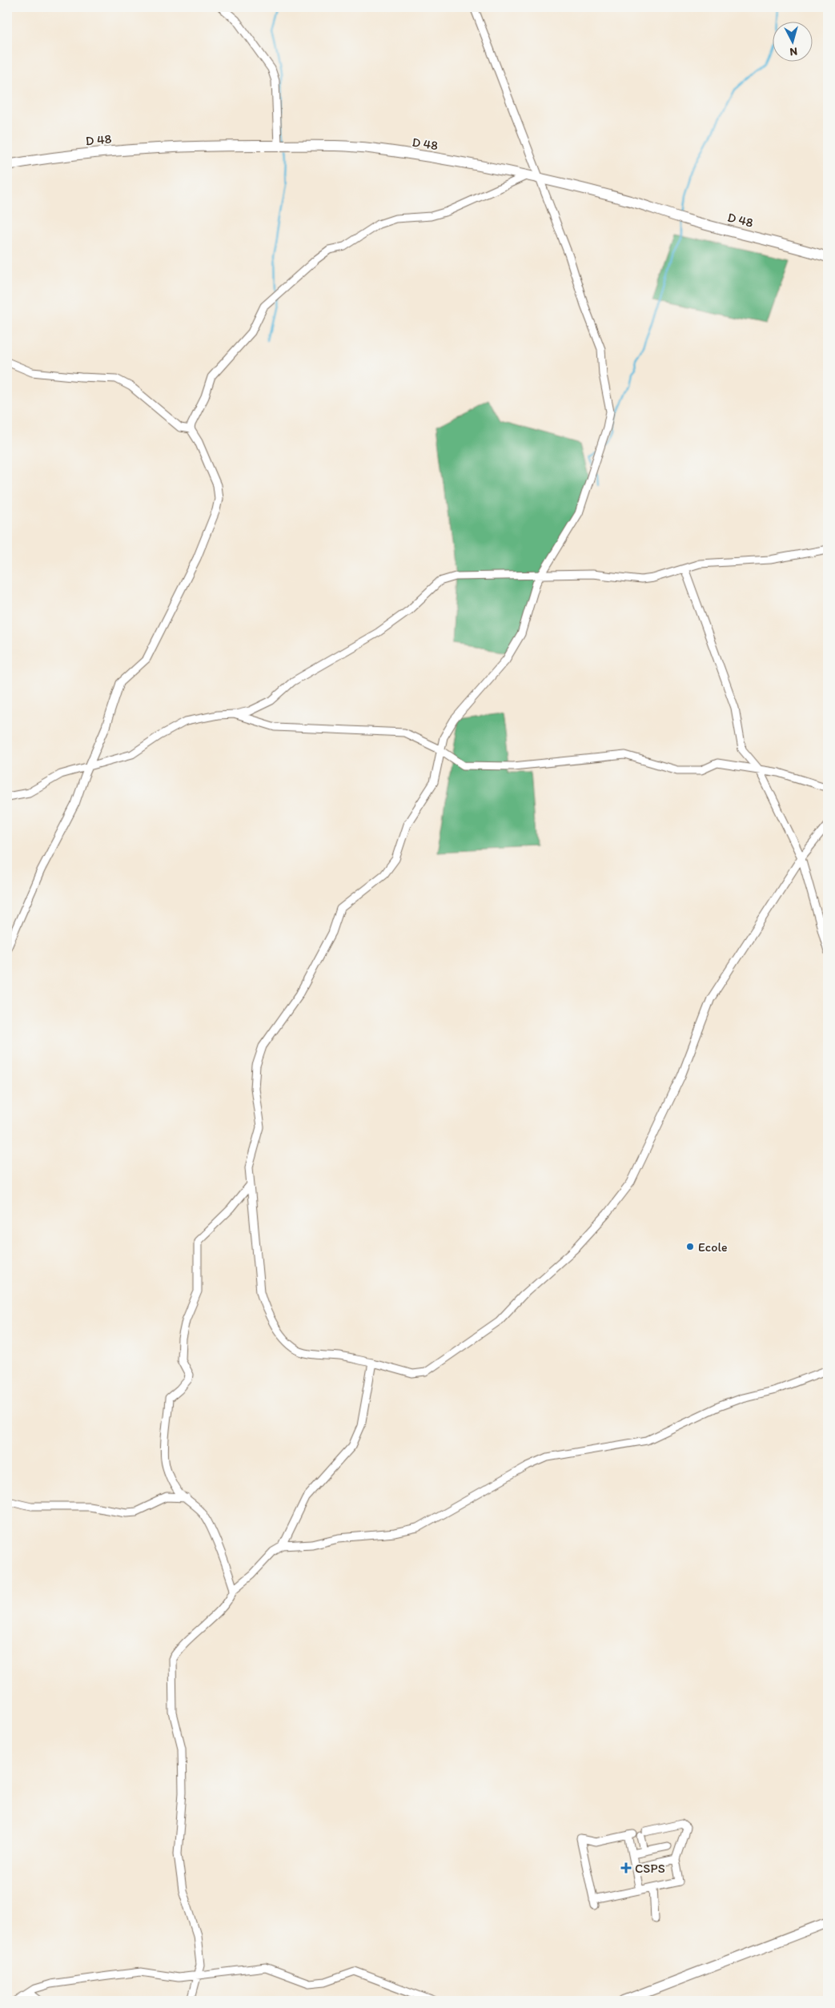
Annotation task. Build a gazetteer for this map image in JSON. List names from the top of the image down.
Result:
{
  "streets": {
    "street": ["D 48"]
  },
  "places": {
    "other": ["Ecole"],
    "health": ["CSPS"]
  },
  "north": "bottom"
}
